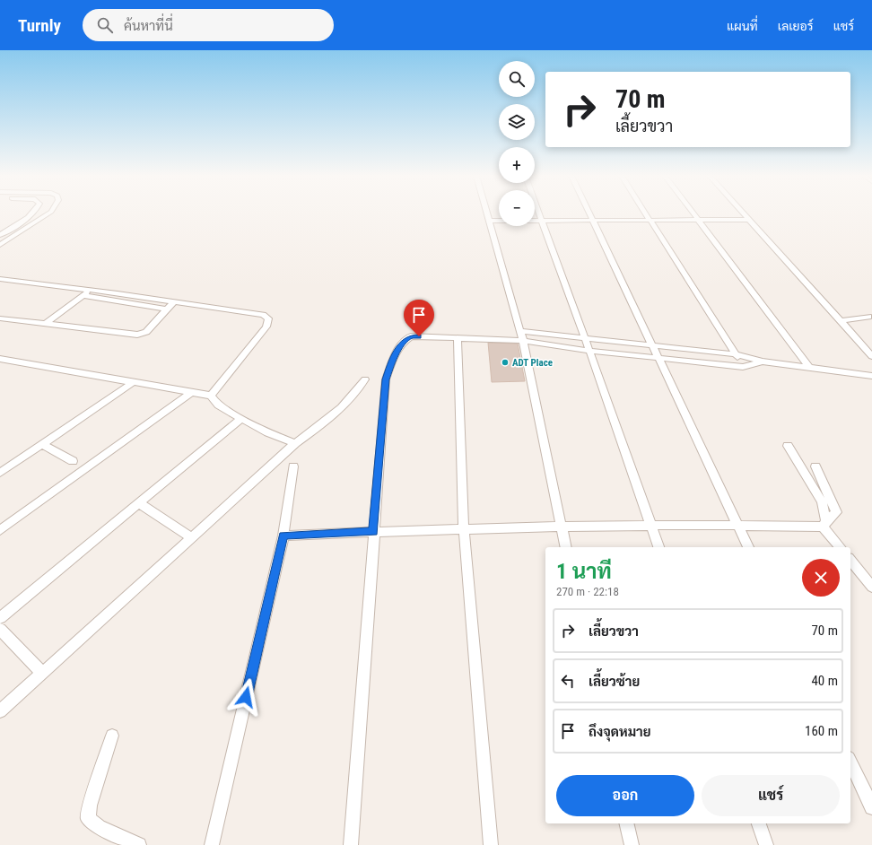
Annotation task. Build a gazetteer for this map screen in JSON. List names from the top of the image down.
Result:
{
  "places": ["ADT Place"],
  "page": {
    "header": "Turnly",
    "search": "ค้นหาที่นี่",
    "nav": ["แผนที่", "เลเยอร์", "แชร์"],
    "map_buttons": ["+", "−"],
    "turn": ["70 m", "เลี้ยวขวา"],
    "heading": ["1 นาที", "270 m · 22:18"],
    "list": [
      {
        "name": "เลี้ยวขวา",
        "value": "70 m"
      },
      {
        "name": "เลี้ยวซ้าย",
        "value": "40 m"
      },
      {
        "name": "ถึงจุดหมาย",
        "value": "160 m"
      }
    ],
    "buttons": ["ออก", "แชร์"]
  }
}
